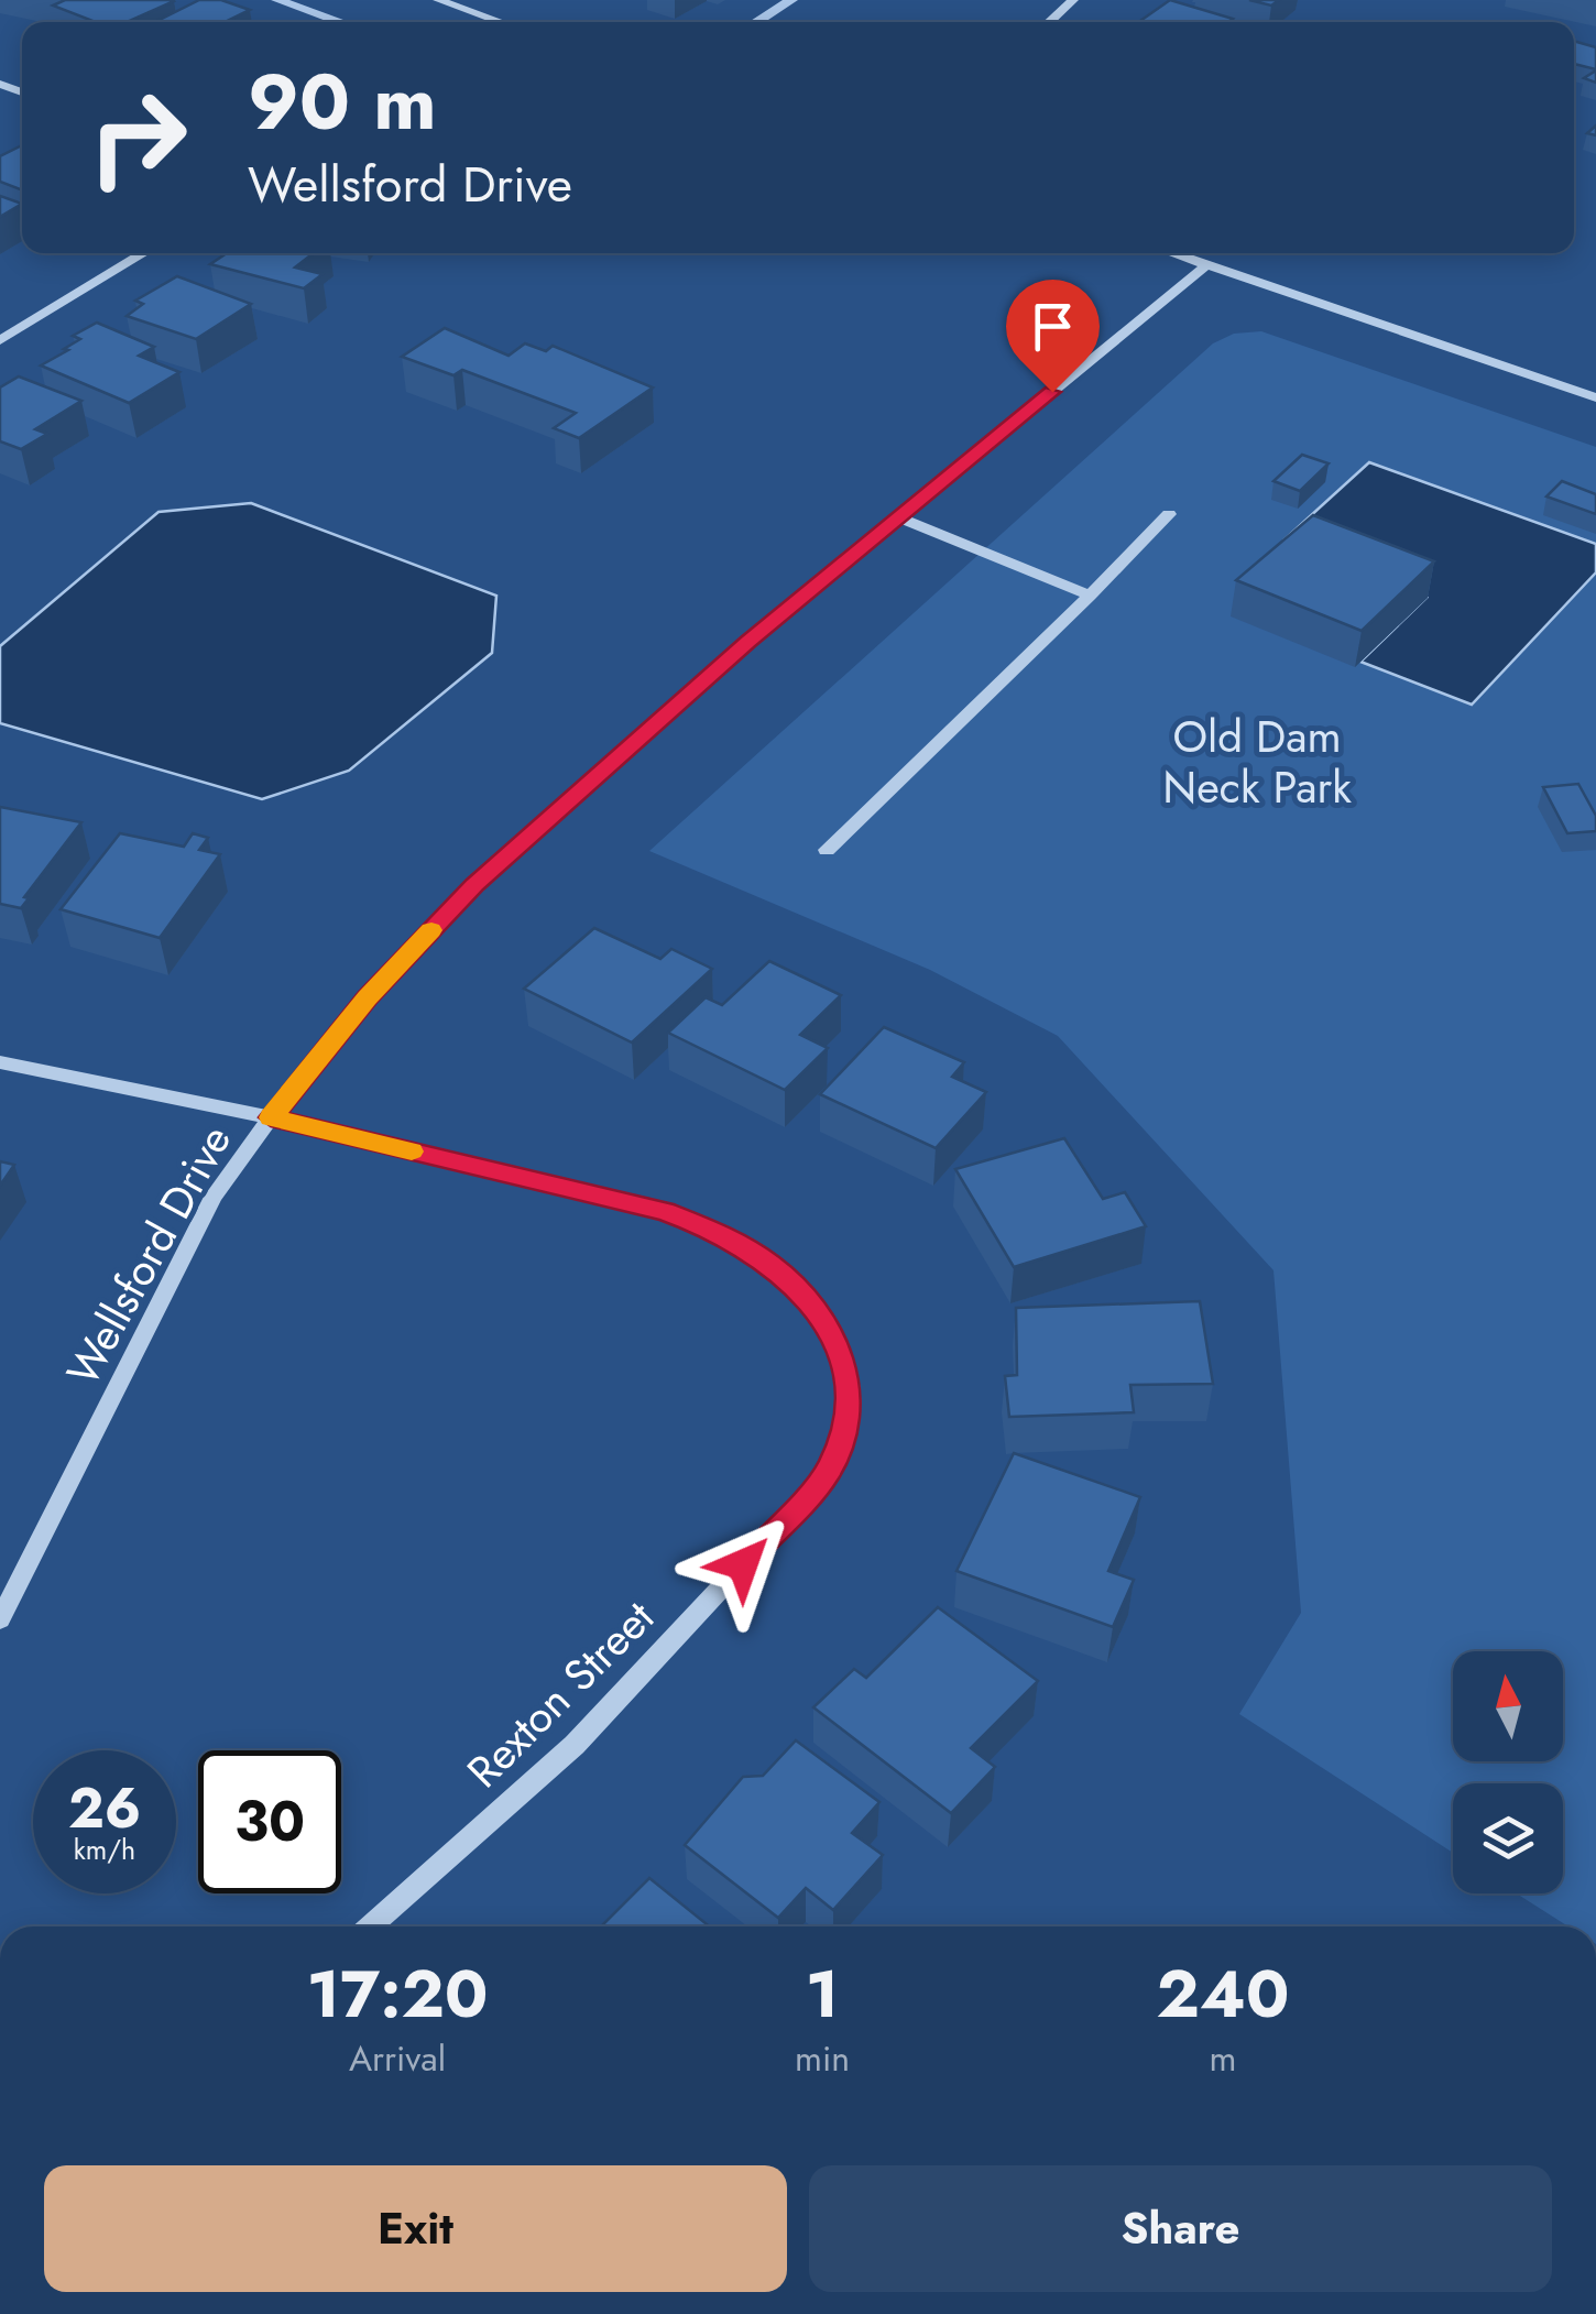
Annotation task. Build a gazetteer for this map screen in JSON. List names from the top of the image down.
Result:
{
  "streets": {
    "street": ["Wellsford Drive", "Rexton Street"]
  },
  "crossings": [
    ["Wellsford Drive", "Rexton Street"]
  ],
  "parks": ["Old Dam Neck Park"],
  "north": "top",
  "page": {
    "turn": ["90 m", "Wellsford Drive"],
    "speed": "26 km/h",
    "limit": "30",
    "eta": [
      "17:20",
      "Arrival",
      "1",
      "min",
      "240",
      "m"
    ],
    "buttons": ["Exit", "Share"]
  }
}
